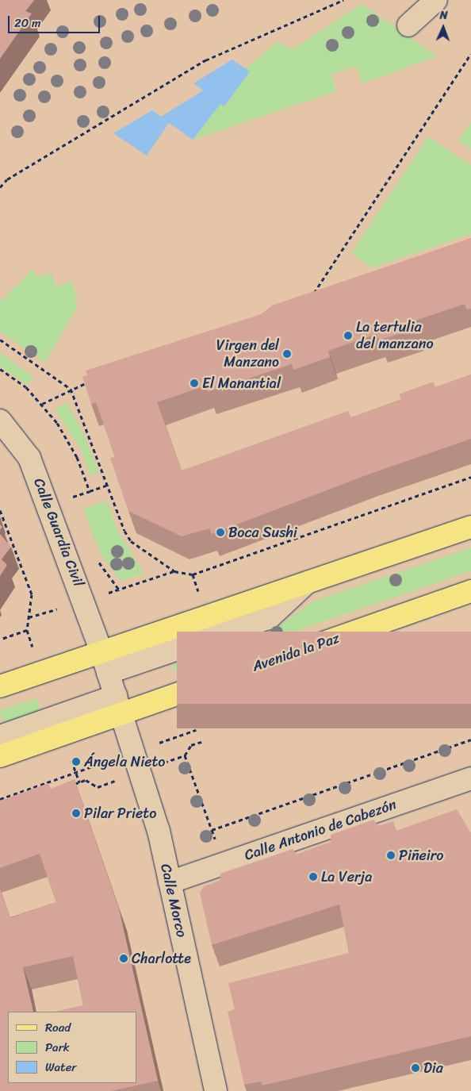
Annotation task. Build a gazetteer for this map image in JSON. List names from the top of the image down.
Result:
{
  "streets": {
    "main road": ["Avenida la Paz"],
    "street": ["Calle Guardia Civil", "Calle Antonio de Cabezón", "Calle Morco"]
  },
  "crossings": [
    ["Avenida la Paz", "Calle Morco"],
    ["Calle Antonio de Cabezón", "Calle Morco"]
  ],
  "places": [
    "La tertulia del manzano",
    "Virgen del Manzano",
    "El Manantial",
    "Boca Sushi",
    "Ángela Nieto",
    "Pilar Prieto",
    "Piñeiro",
    "La Verja",
    "Charlotte",
    "Dia"
  ],
  "legend": ["Road", "Park", "Water"],
  "scale_bar": "20 m",
  "north": "top"
}
